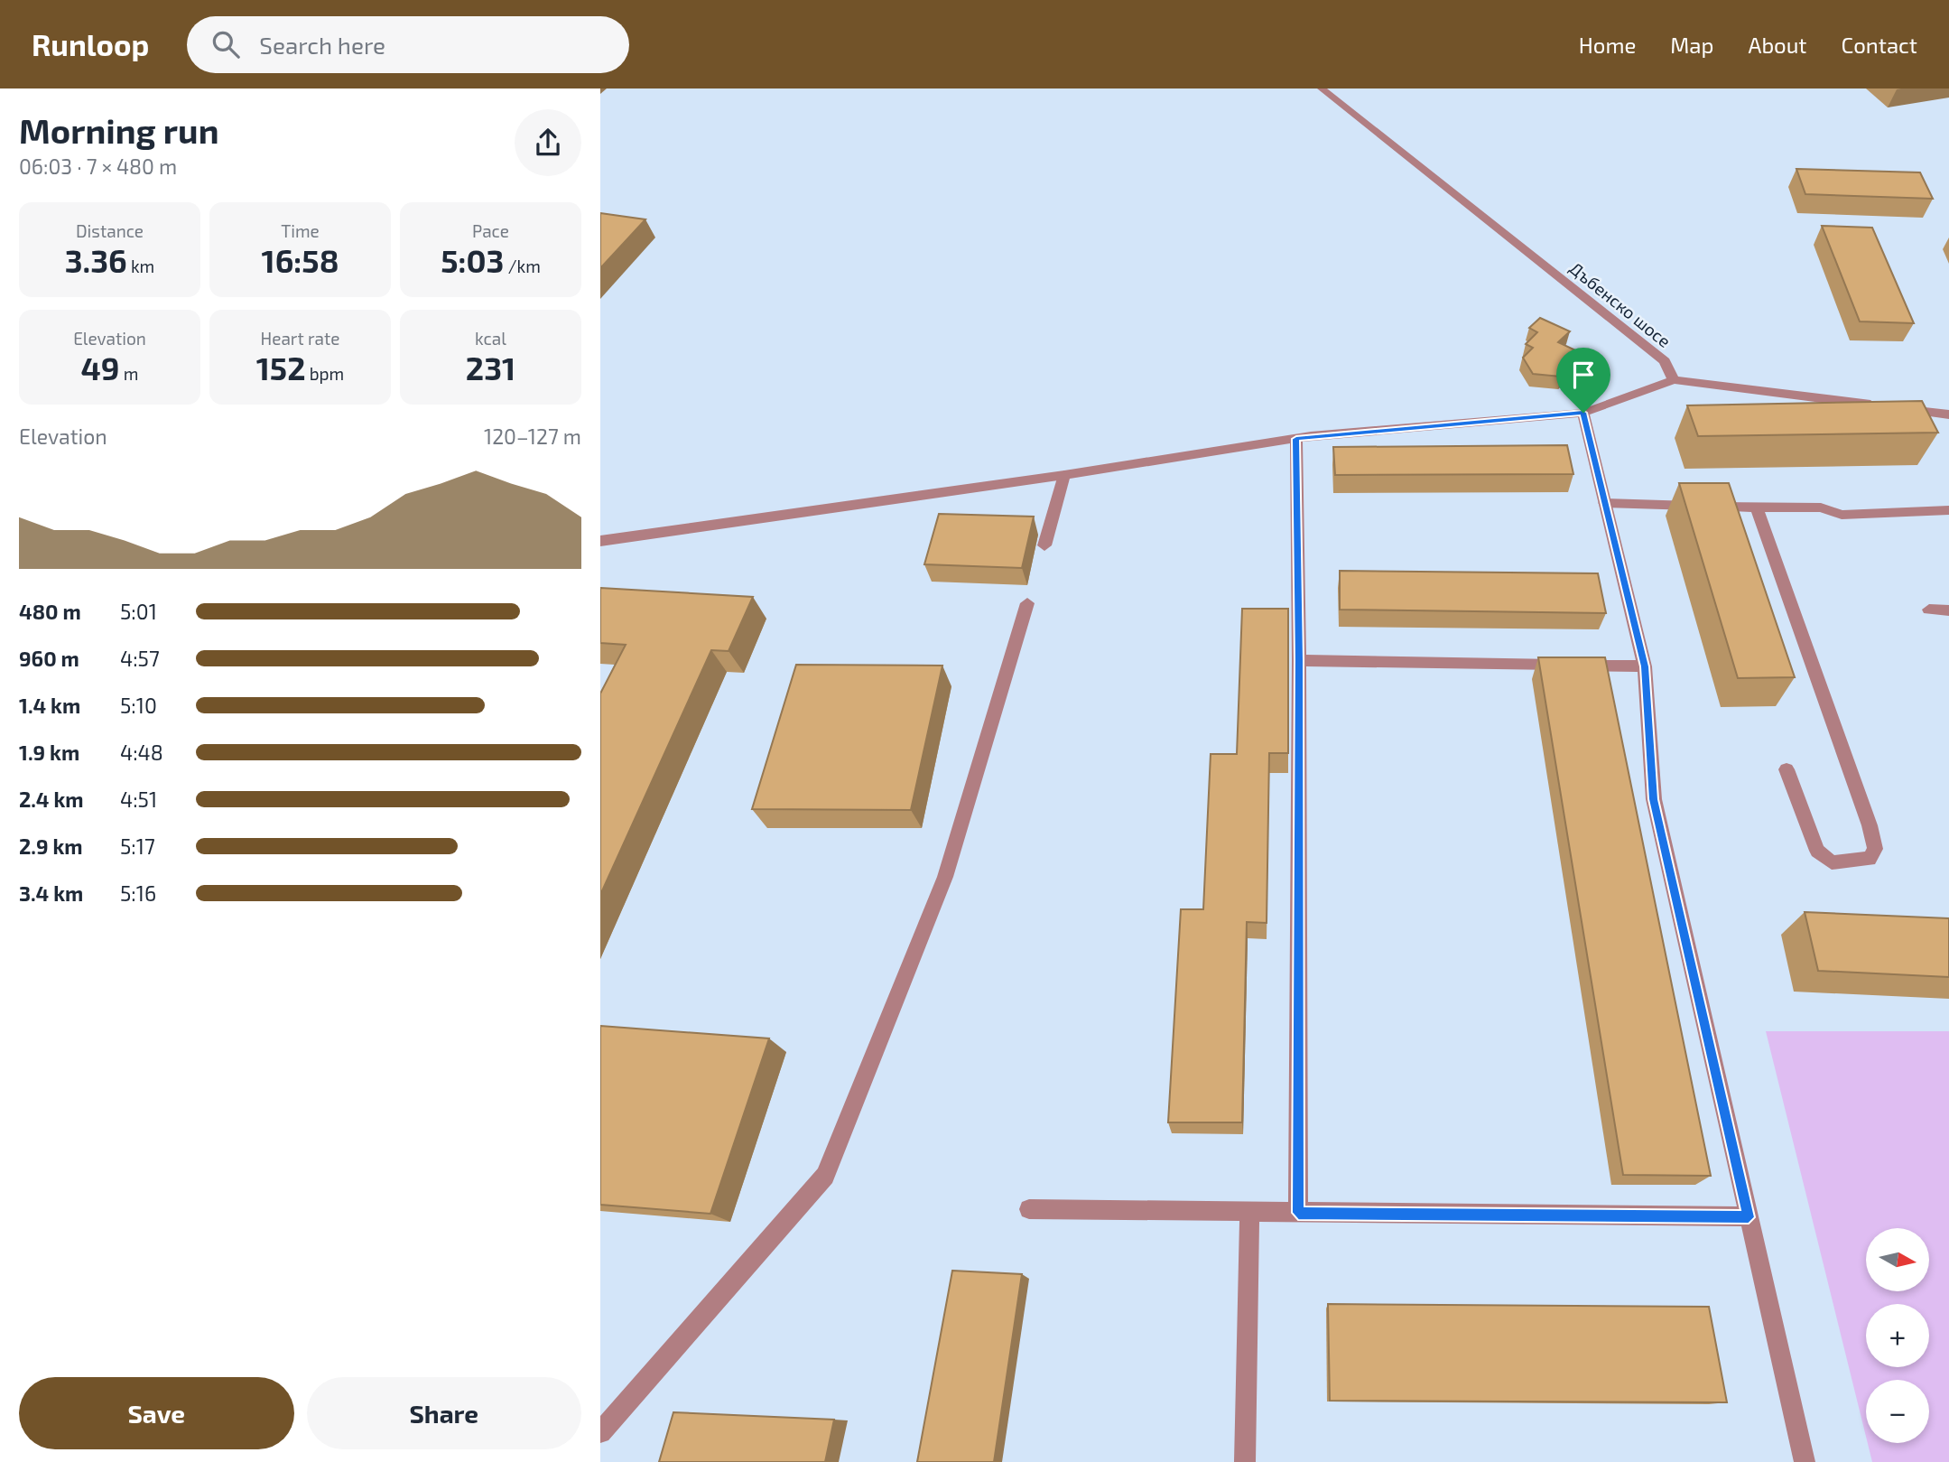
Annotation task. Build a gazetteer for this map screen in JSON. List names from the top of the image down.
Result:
{
  "streets": {
    "street": ["Дъбенско шосе"]
  },
  "north": "right",
  "page": {
    "header": "Runloop",
    "search": "Search here",
    "nav": [
      "Home",
      "Map",
      "About",
      "Contact"
    ],
    "heading": ["Morning run", "06:03 · 7 × 480 m"],
    "stats": [
      ["Distance", "3.36 km"],
      ["Time", "16:58"],
      ["Pace", "5:03 /km"],
      ["Elevation", "49 m"],
      ["Heart rate", "152 bpm"],
      ["kcal", "231"]
    ],
    "chart": ["Elevation", "120–127 m"],
    "list": [
      {
        "name": "480 m",
        "note": "5:01"
      },
      {
        "name": "960 m",
        "note": "4:57"
      },
      {
        "name": "1.4 km",
        "note": "5:10"
      },
      {
        "name": "1.9 km",
        "note": "4:48"
      },
      {
        "name": "2.4 km",
        "note": "4:51"
      },
      {
        "name": "2.9 km",
        "note": "5:17"
      },
      {
        "name": "3.4 km",
        "note": "5:16"
      }
    ],
    "map_buttons": ["+", "−"],
    "buttons": ["Save", "Share"]
  }
}
